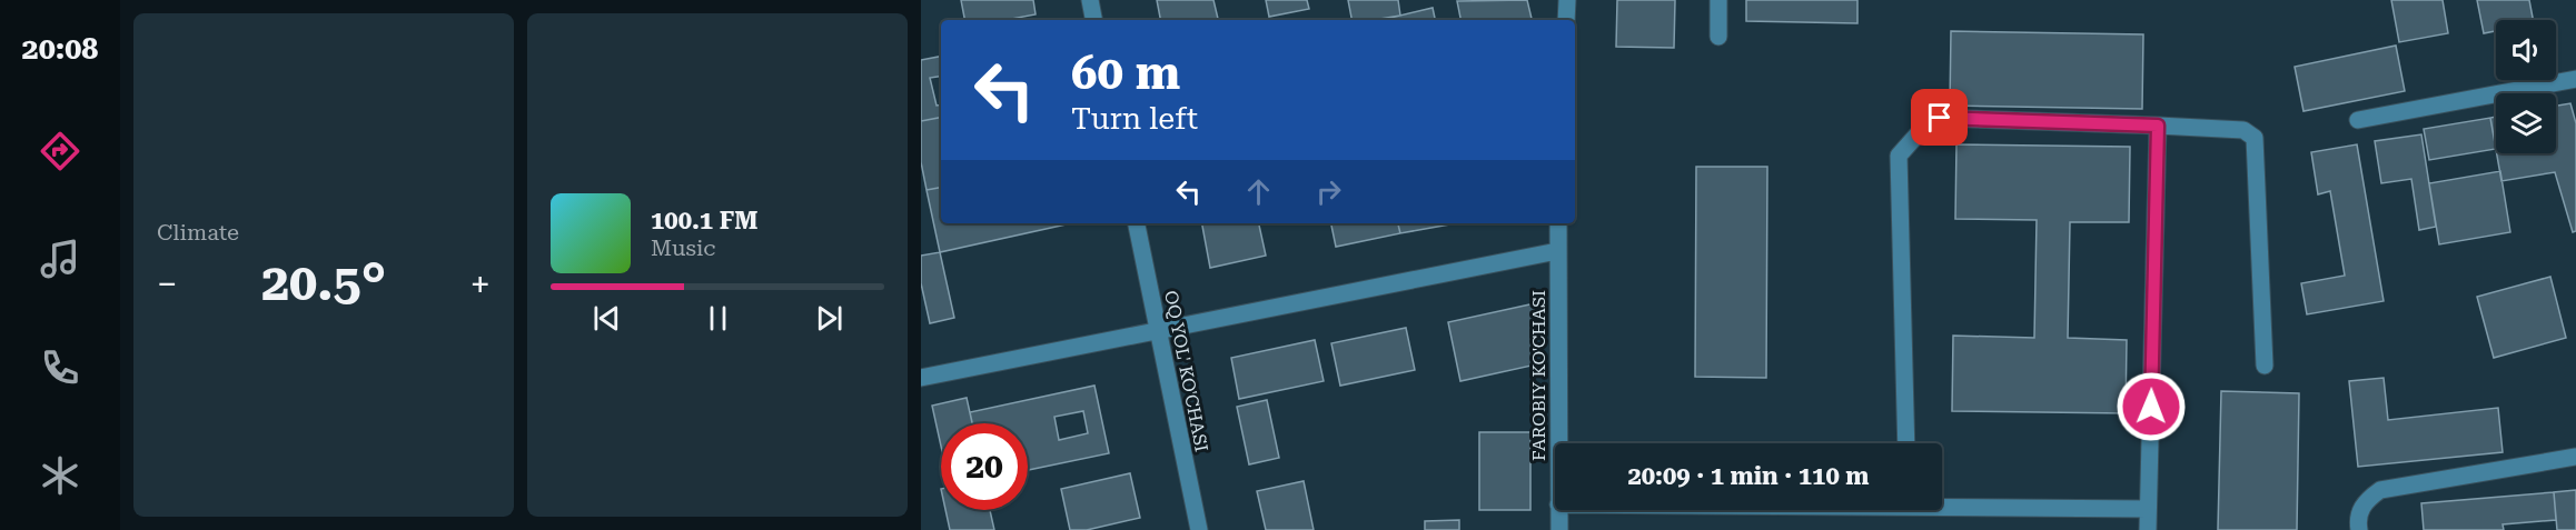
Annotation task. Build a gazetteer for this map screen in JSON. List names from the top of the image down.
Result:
{
  "streets": {
    "street": ["OQ YOL' KO'CHASI", "FAROBIY KO'CHASI"]
  },
  "page": {
    "tabs": "20:08",
    "tile": "Climate",
    "turn": ["60 m", "Turn left"],
    "song": ["100.1 FM", "Music"],
    "heat": ["−", "20.5°", "+"],
    "limit": "20",
    "trip": "20:09 · 1 min · 110 m"
  }
}
